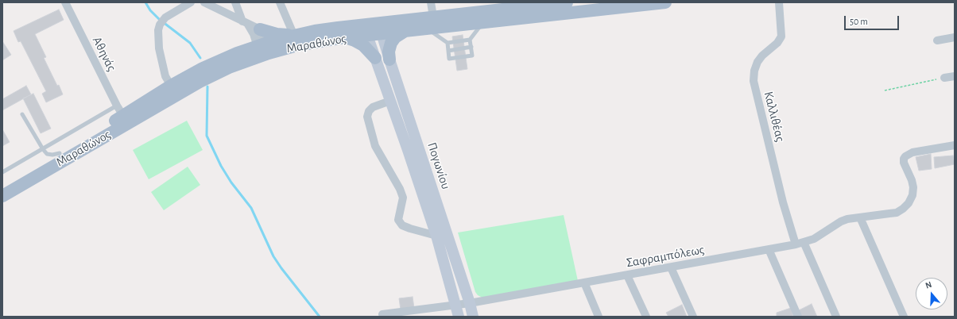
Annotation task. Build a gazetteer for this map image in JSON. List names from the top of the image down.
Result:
{
  "streets": {
    "main road": ["Μαραθώνος", "Πογωνίου"],
    "street": ["Αθηνάς", "Καλλιθέας", "Σαφραμπόλεως"]
  },
  "crossings": [
    ["Μαραθώνος", "Αθηνάς"],
    ["Μαραθώνος", "Πογωνίου"],
    ["Καλλιθέας", "Σαφραμπόλεως"],
    ["Πογωνίου", "Σαφραμπόλεως"]
  ],
  "scale_bar": "50 m",
  "north": "top"
}
